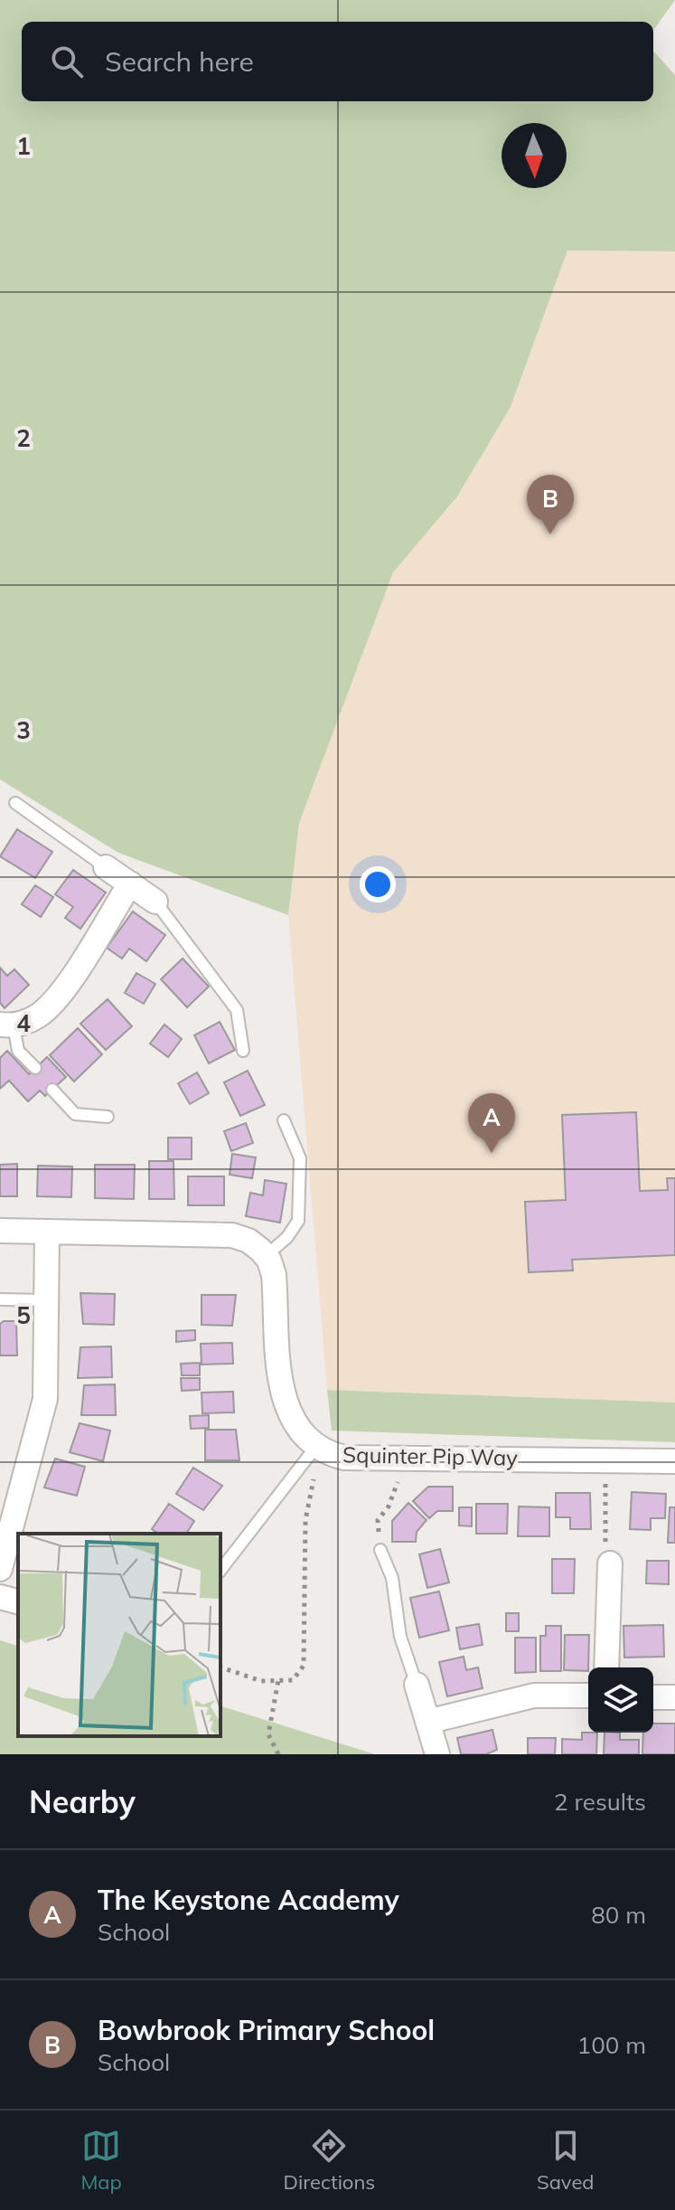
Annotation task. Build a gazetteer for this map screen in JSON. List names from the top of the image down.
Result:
{
  "streets": {
    "street": ["Squinter Pip Way"]
  },
  "north": "bottom",
  "page": {
    "search": "Search here",
    "pins": ["B", "A"],
    "heading": ["Nearby", "2 results"],
    "list": [
      {
        "mark": "A",
        "name": "The Keystone Academy",
        "note": "School",
        "value": "80 m"
      },
      {
        "mark": "B",
        "name": "Bowbrook Primary School",
        "note": "School",
        "value": "100 m"
      }
    ],
    "nav": ["Map", "Directions", "Saved"]
  },
  "grid": {
    "rows": [
      "1",
      "2",
      "3",
      "4",
      "5"
    ]
  }
}
